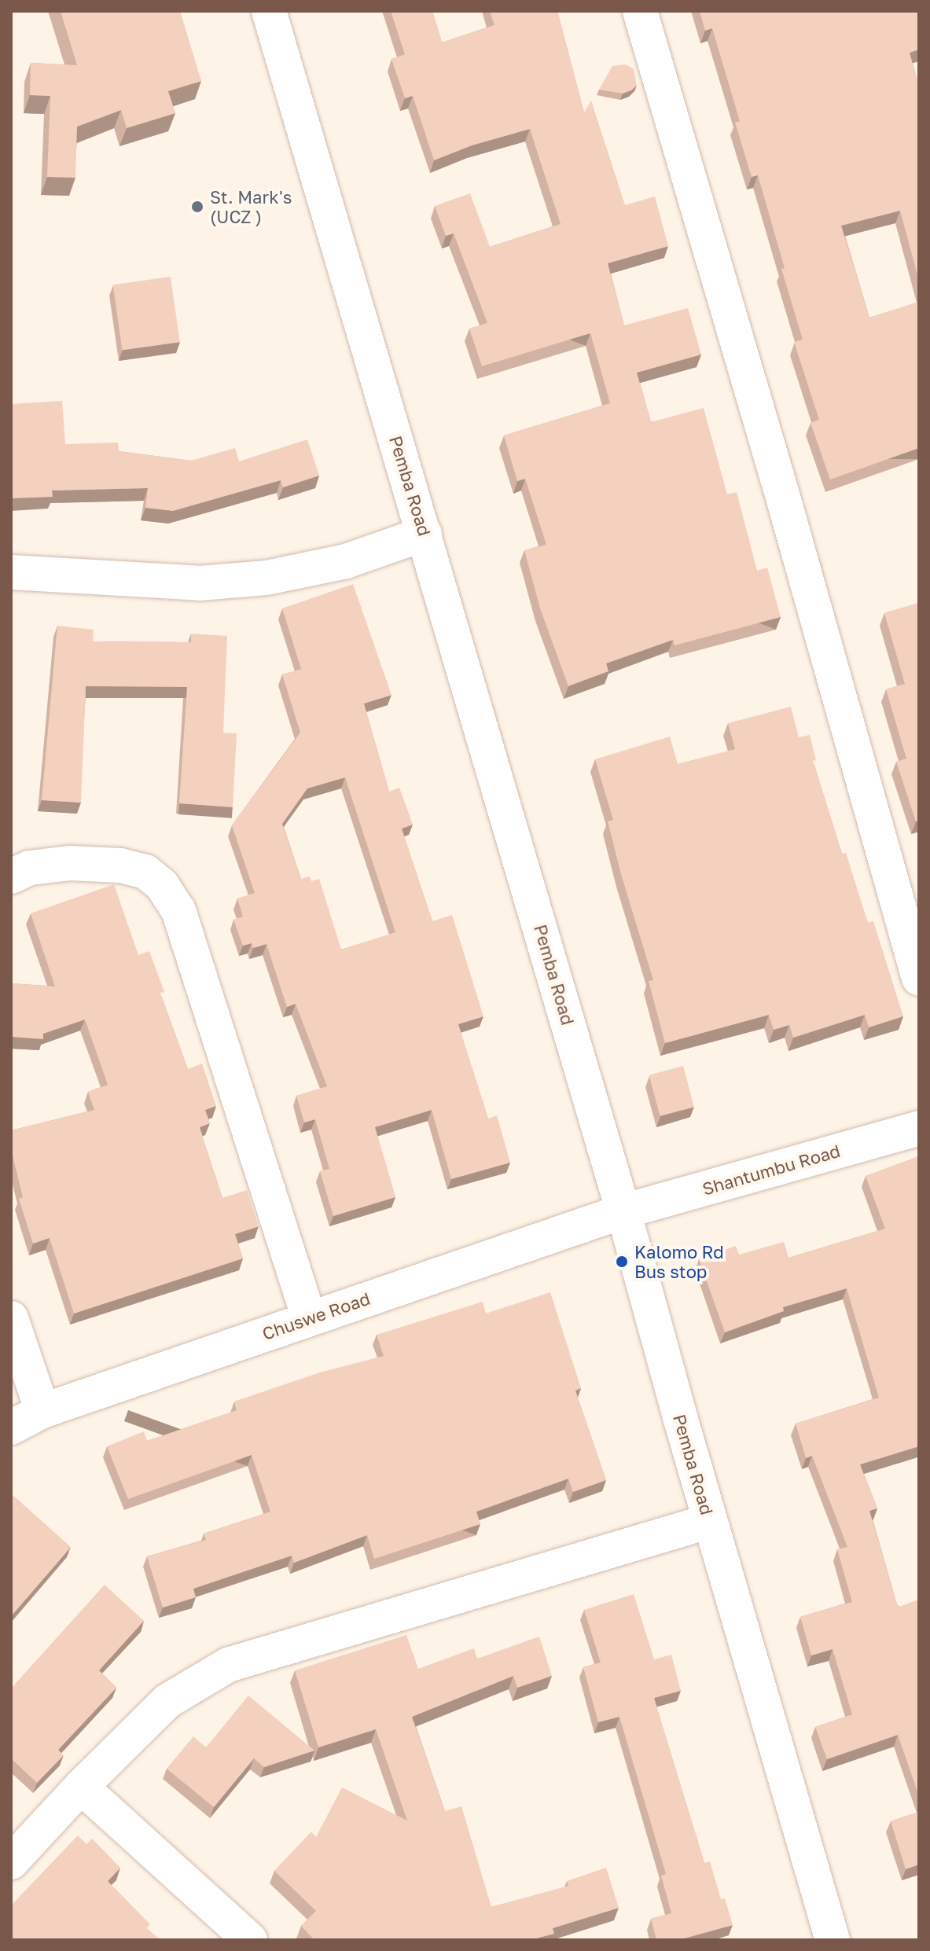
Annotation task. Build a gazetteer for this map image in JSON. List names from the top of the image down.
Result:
{
  "streets": {
    "street": ["Pemba Road", "Shantumbu Road", "Chuswe Road"]
  },
  "crossings": [
    ["Pemba Road", "Shantumbu Road"],
    ["Pemba Road", "Chuswe Road"],
    ["Shantumbu Road", "Chuswe Road"]
  ],
  "places": ["St. Mark's (UCZ )", "Kalomo Rd Bus stop"]
}
